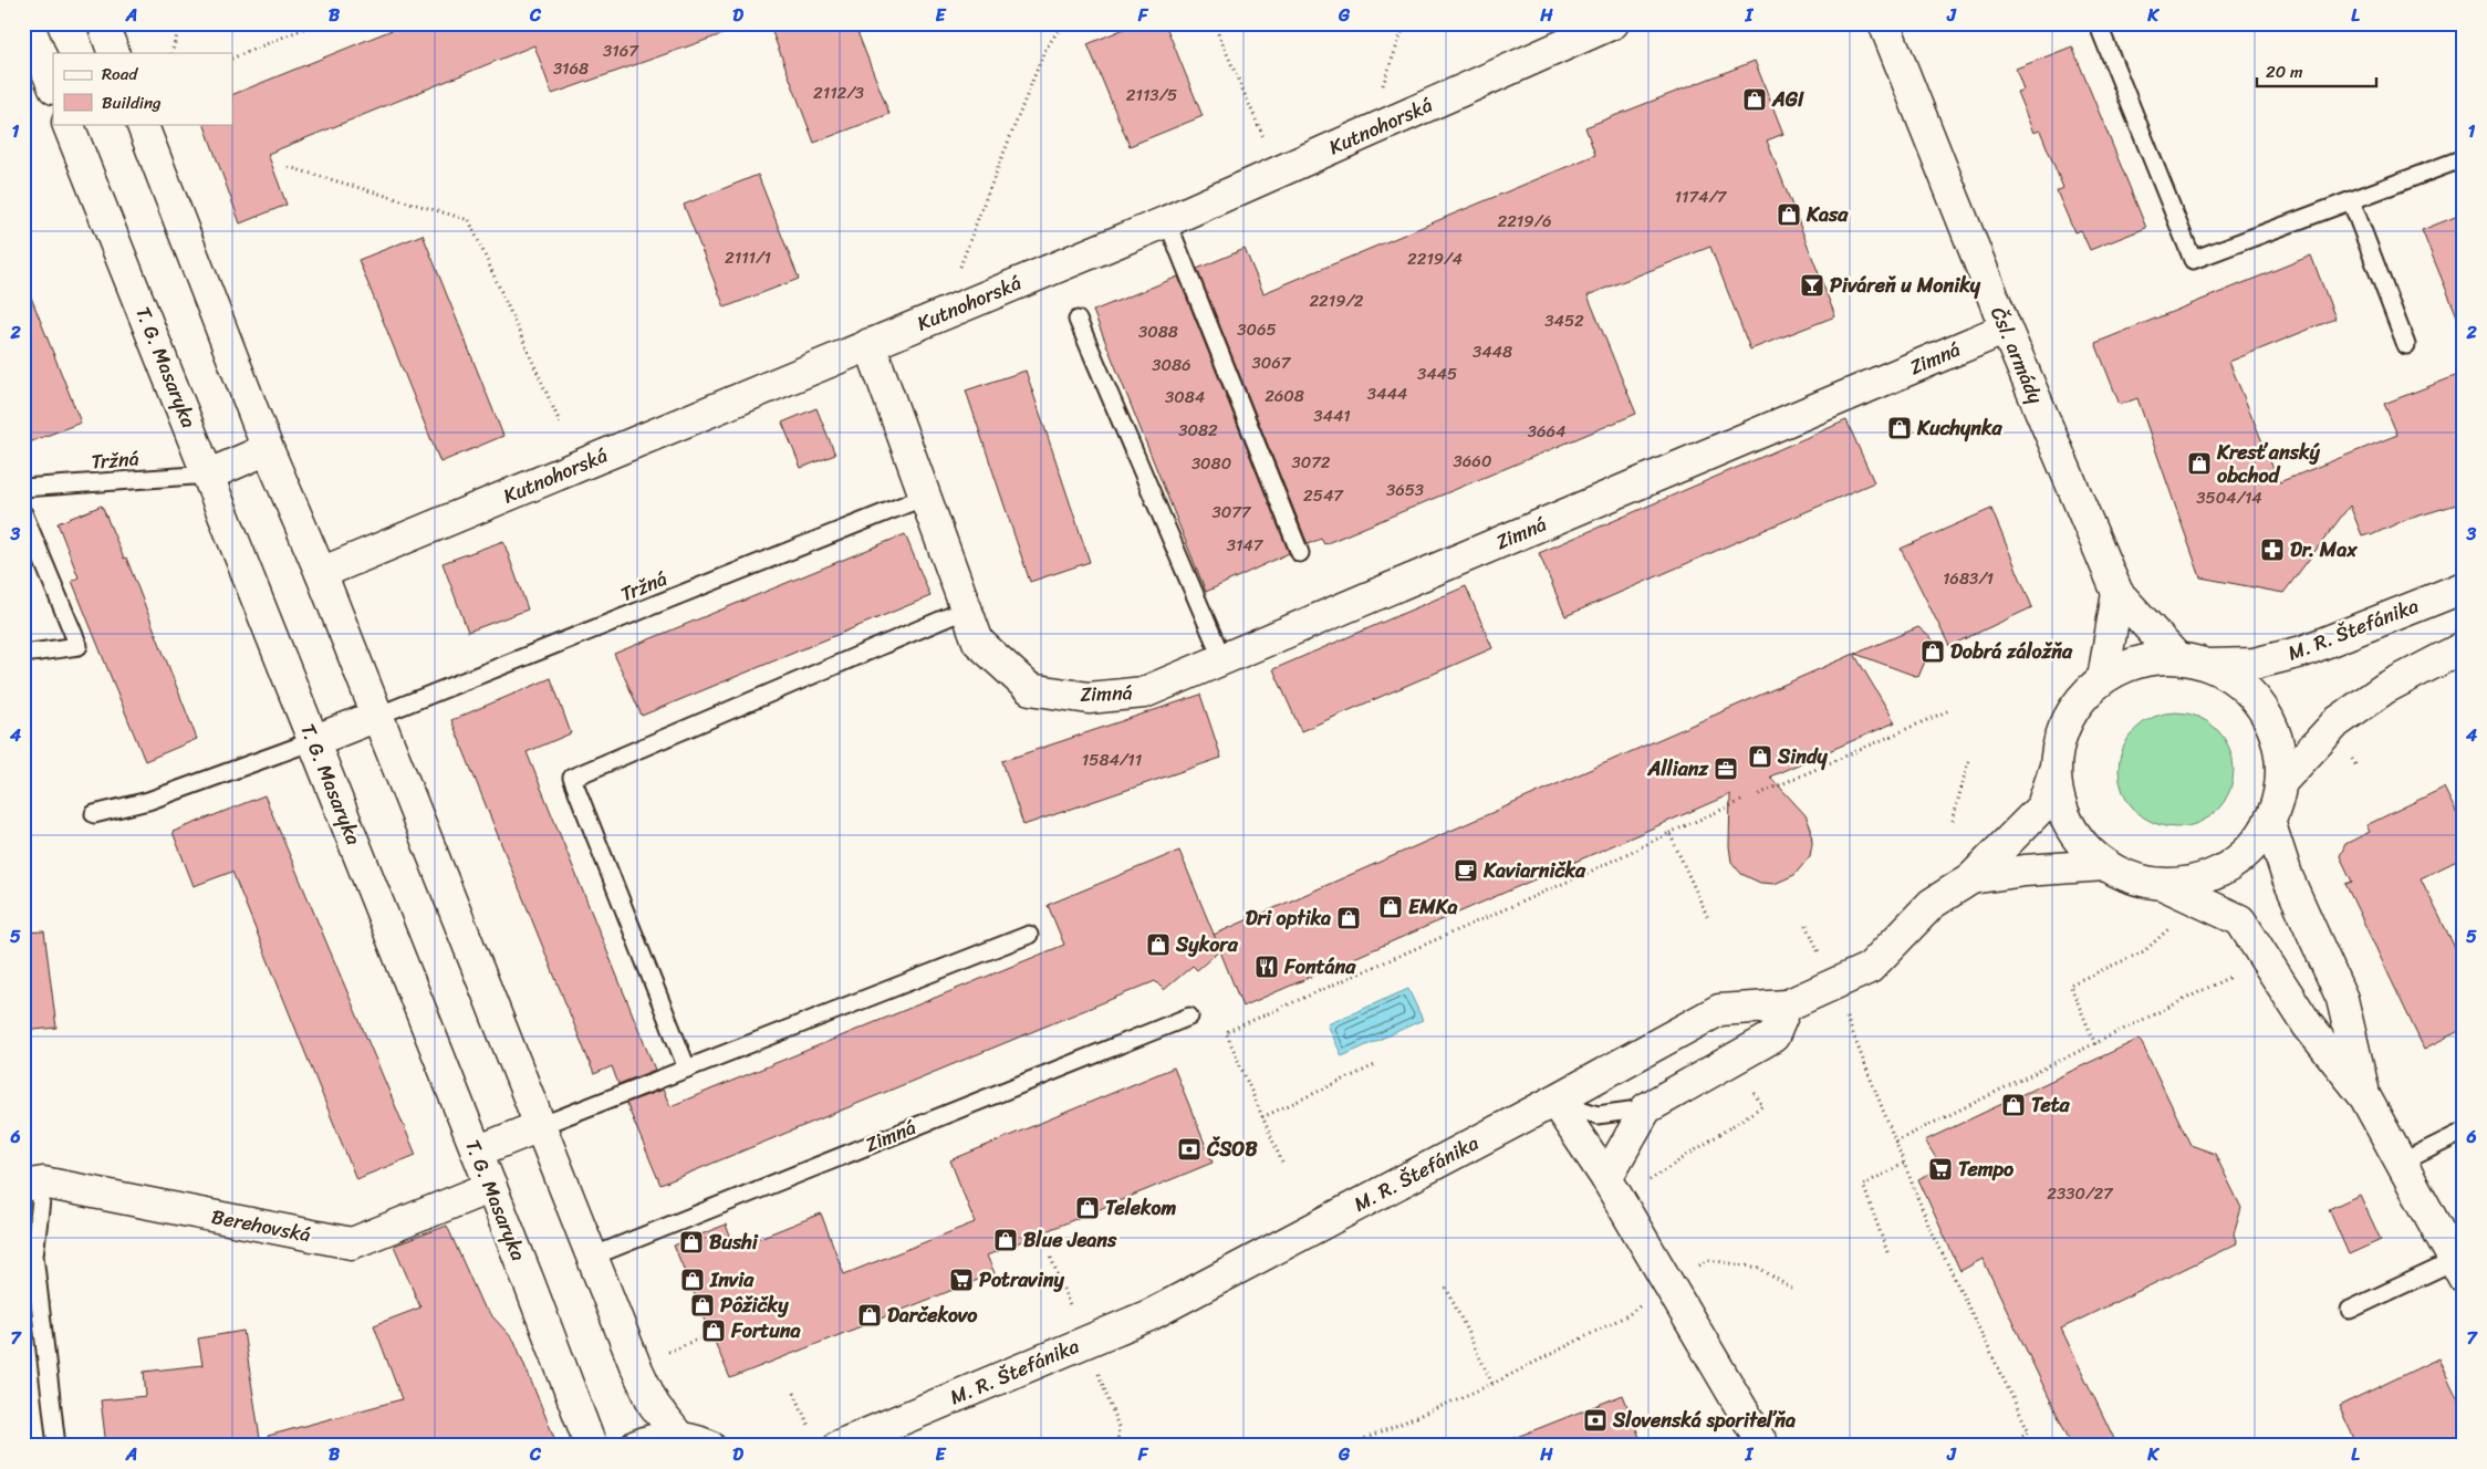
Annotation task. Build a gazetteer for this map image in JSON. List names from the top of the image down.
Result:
{
  "streets": {
    "street": [
      "Kutnohorská",
      "Čsl. armády",
      "Zimná",
      "T. G. Masaryka",
      "M. R. Štefánika",
      "Berehovská"
    ],
    "lane": ["Tržná"]
  },
  "crossings": [
    ["Čsl. armády", "Zimná"],
    ["T. G. Masaryka", "Tržná"],
    ["T. G. Masaryka", "Berehovská"]
  ],
  "places": {
    "shop": [
      "AGI",
      "Kasa",
      "Kuchynka",
      "Kresťanský obchod",
      "Dobrá záložňa",
      "Sindy",
      "EMKa",
      "Dri optika",
      "Sykora",
      "Teta",
      "Telekom",
      "Blue Jeans",
      "Bushi",
      "Invia",
      "Pôžičky",
      "Darčekovo",
      "Fortuna"
    ],
    "bar": ["Piváreň u Moniky"],
    "pharmacy": ["Dr. Max"],
    "office": ["Allianz"],
    "cafe": ["Kaviarnička"],
    "restaurant": ["Fontána"],
    "bank": ["ČSOB", "Slovenská sporiteľňa"],
    "supermarket": ["Tempo", "Potraviny"]
  },
  "house_numbers": [
    "3167",
    "3168",
    "2112/3",
    "2113/5",
    "1174/7",
    "2219/6",
    "2111/1",
    "2219/4",
    "2219/2",
    "3452",
    "3065",
    "3088",
    "3448",
    "3067",
    "3086",
    "3445",
    "3444",
    "2608",
    "3084",
    "3441",
    "3082",
    "3664",
    "3660",
    "3072",
    "3080",
    "3653",
    "2547",
    "3504/14",
    "3077",
    "3147",
    "1683/1",
    "1584/11",
    "2330/27"
  ],
  "legend": ["Road", "Building"],
  "scale_bar": "20 m",
  "grid": {
    "columns": [
      "A",
      "B",
      "C",
      "D",
      "E",
      "F",
      "G",
      "H",
      "I",
      "J",
      "K",
      "L"
    ],
    "rows": [
      "1",
      "2",
      "3",
      "4",
      "5",
      "6",
      "7"
    ]
  }
}
